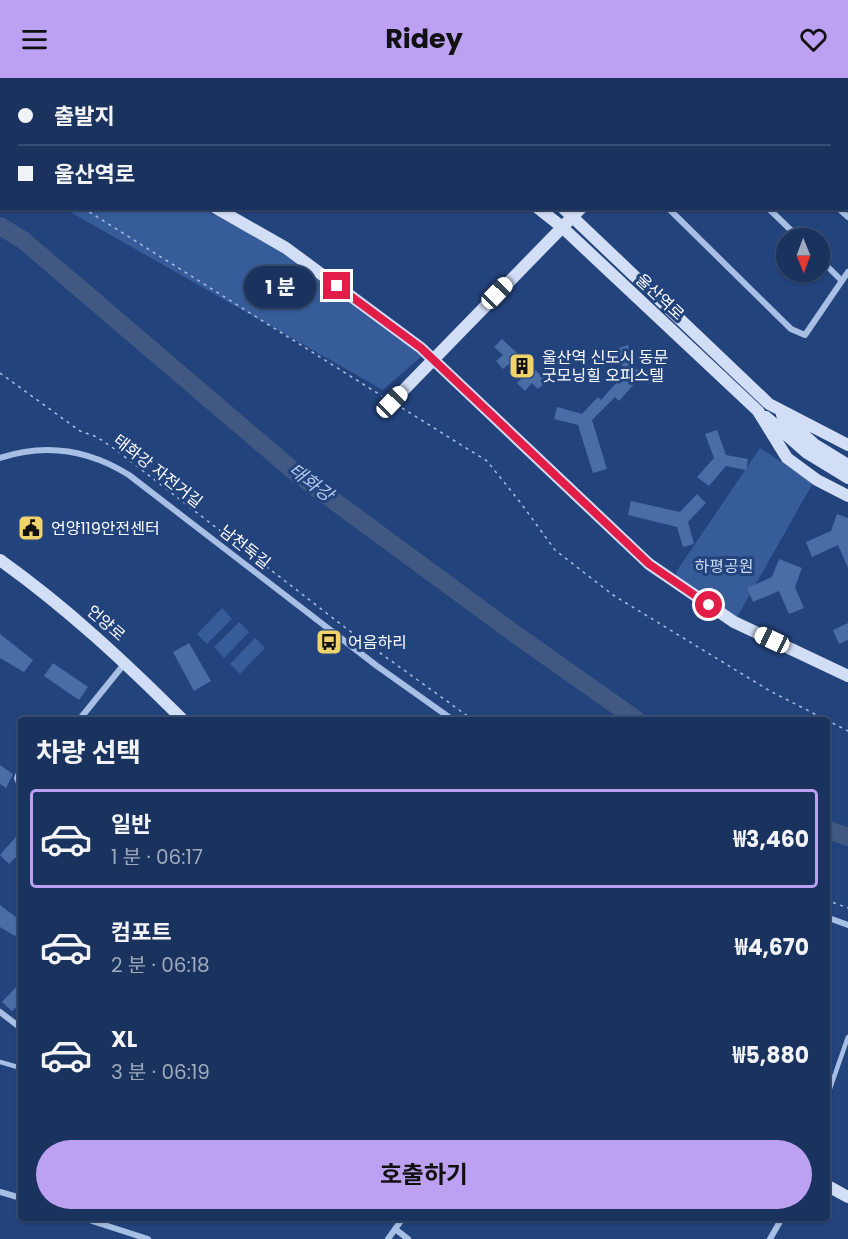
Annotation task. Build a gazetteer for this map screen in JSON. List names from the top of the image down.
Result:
{
  "streets": {
    "main road": ["울산역로", "언양로"],
    "street": ["남천둑길"],
    "path": ["태화강 자전거길"]
  },
  "water": ["태화강"],
  "parks": ["하평공원"],
  "places": {
    "building": ["울산역 신도시 동문 굿모닝힐 오피스텔"],
    "public building": ["언양119안전센터"],
    "bus stop": ["어음하리"]
  },
  "north": "bottom",
  "page": {
    "header": "Ridey",
    "banner": ["출발지", "울산역로"],
    "bubble": "1 분",
    "heading": "차량 선택",
    "list": [
      {
        "name": "일반",
        "note": "1 분 · 06:17",
        "value": "₩3,460"
      },
      {
        "name": "컴포트",
        "note": "2 분 · 06:18",
        "value": "₩4,670"
      },
      {
        "name": "XL",
        "note": "3 분 · 06:19",
        "value": "₩5,880"
      }
    ],
    "buttons": "호출하기"
  }
}
